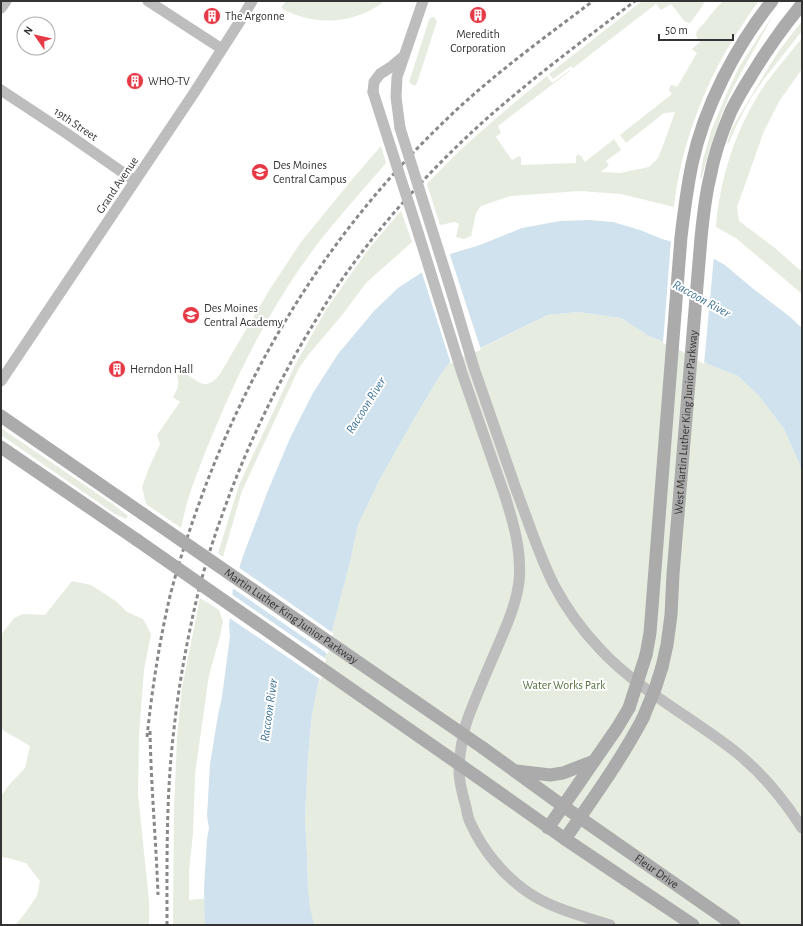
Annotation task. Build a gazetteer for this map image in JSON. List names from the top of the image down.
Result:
{
  "streets": {
    "main road": [
      "19th Street",
      "Grand Avenue",
      "West Martin Luther King Junior Parkway",
      "Martin Luther King Junior Parkway",
      "Fleur Drive"
    ]
  },
  "crossings": [
    ["19th Street", "Grand Avenue"],
    ["West Martin Luther King Junior Parkway", "Martin Luther King Junior Parkway"],
    ["West Martin Luther King Junior Parkway", "Fleur Drive"],
    ["Martin Luther King Junior Parkway", "Fleur Drive"]
  ],
  "water": ["Raccoon River"],
  "parks": ["Water Works Park"],
  "places": {
    "building": [
      "Meredith Corporation",
      "The Argonne",
      "WHO-TV",
      "Herndon Hall"
    ],
    "school or university": ["Des Moines Central Campus", "Des Moines Central Academy"]
  },
  "scale_bar": "50 m",
  "north": "top left"
}
